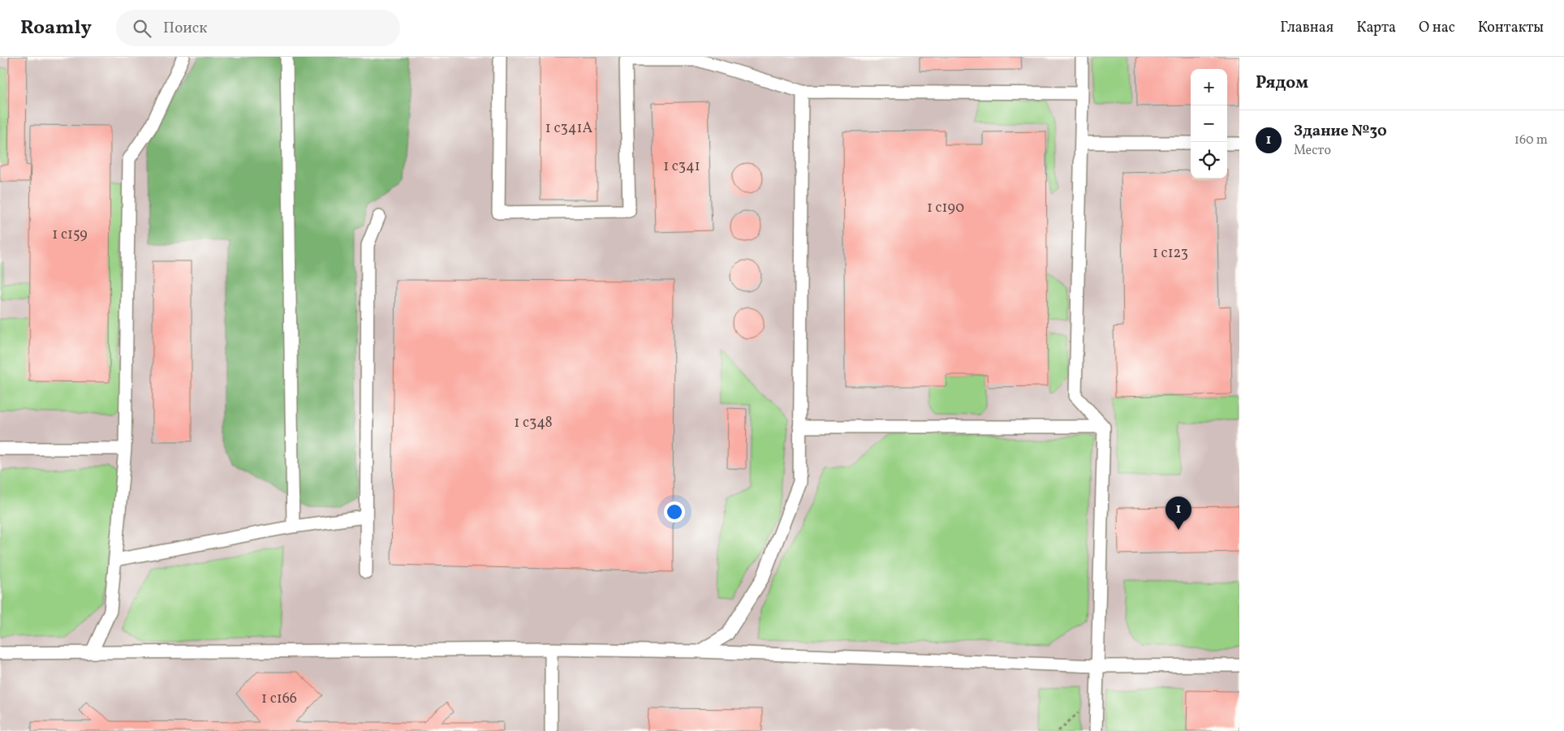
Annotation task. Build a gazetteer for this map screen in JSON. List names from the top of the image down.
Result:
{
  "house_numbers": [
    "1 с341А",
    "1 с341",
    "1 с190",
    "1 с159",
    "1 с123",
    "1 с348",
    "1 с166"
  ],
  "page": {
    "header": "Roamly",
    "search": "Поиск",
    "nav": [
      "Главная",
      "Карта",
      "О нас",
      "Контакты"
    ],
    "heading": "Рядом",
    "map_buttons": ["+", "−"],
    "list": [
      {
        "mark": "1",
        "name": "Здание №30",
        "note": "Место",
        "value": "160 m"
      }
    ],
    "pins": "1"
  }
}
